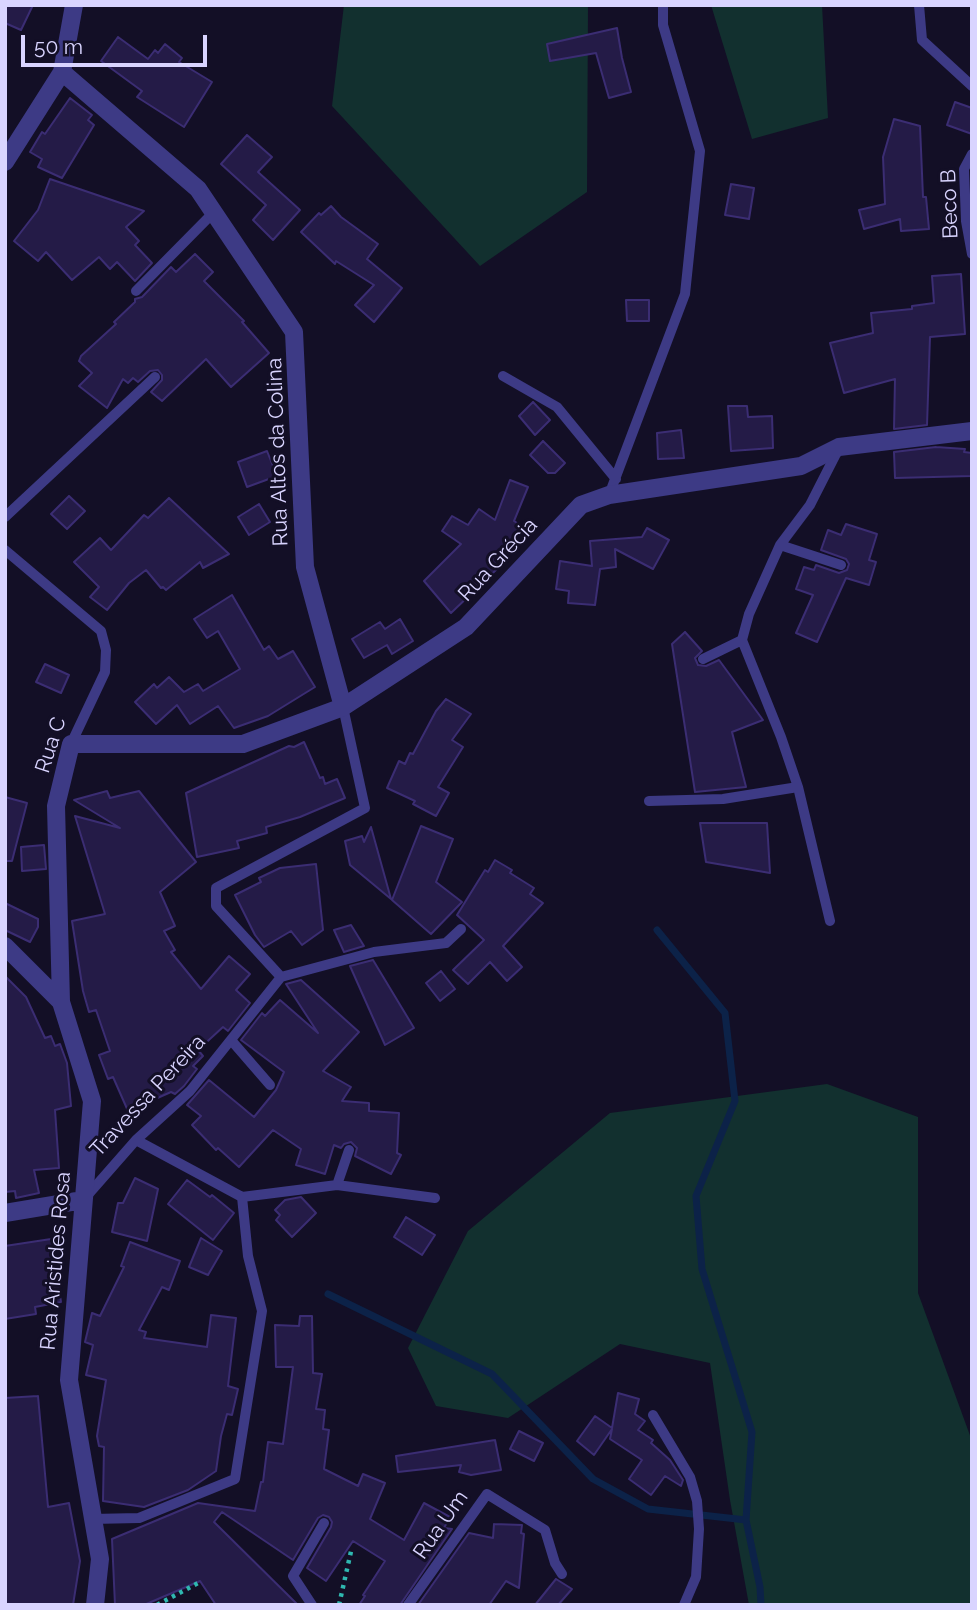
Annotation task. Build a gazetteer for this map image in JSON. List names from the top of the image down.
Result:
{
  "streets": {
    "street": [
      "Rua Altos da Colina",
      "Rua Grécia",
      "Rua C",
      "Rua Aristides Rosa"
    ],
    "lane": ["Beco B", "Travessa Pereira", "Rua Um"]
  },
  "crossings": [
    ["Rua Altos da Colina", "Rua Grécia"],
    ["Rua Grécia", "Rua C"],
    ["Rua C", "Rua Aristides Rosa"],
    ["Travessa Pereira", "Rua Aristides Rosa"]
  ],
  "scale_bar": "50 m"
}
